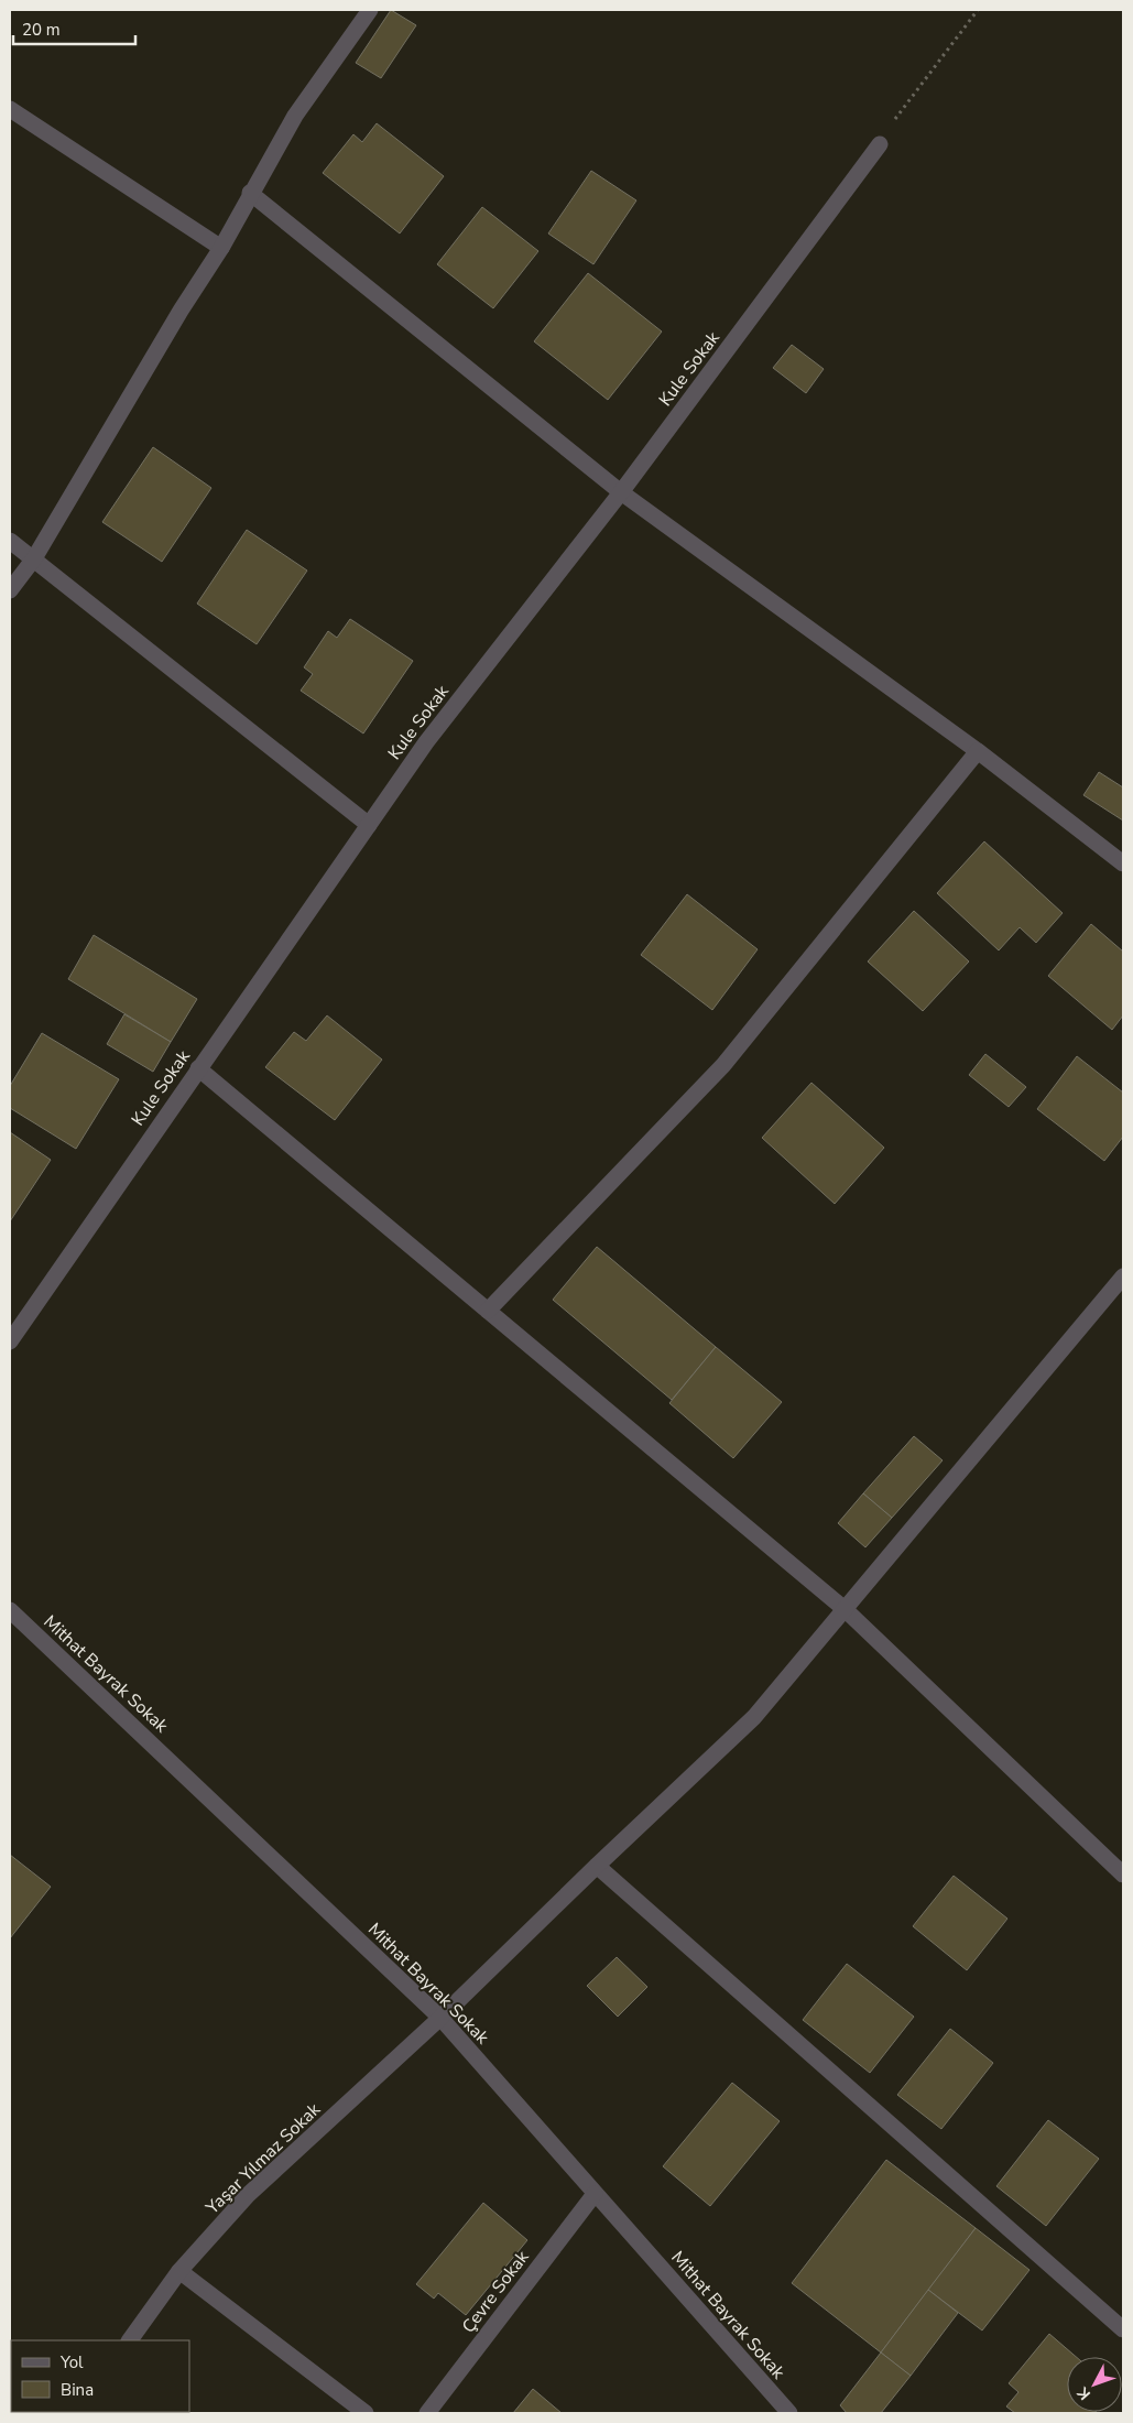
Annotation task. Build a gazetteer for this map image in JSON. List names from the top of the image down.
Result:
{
  "streets": {
    "street": [
      "Kule Sokak",
      "Mithat Bayrak Sokak",
      "Yaşar Yılmaz Sokak",
      "Çevre Sokak"
    ]
  },
  "crossings": [
    ["Mithat Bayrak Sokak", "Yaşar Yılmaz Sokak"],
    ["Mithat Bayrak Sokak", "Çevre Sokak"]
  ],
  "legend": ["Yol", "Bina"],
  "scale_bar": "20 m",
  "north": "bottom left"
}
